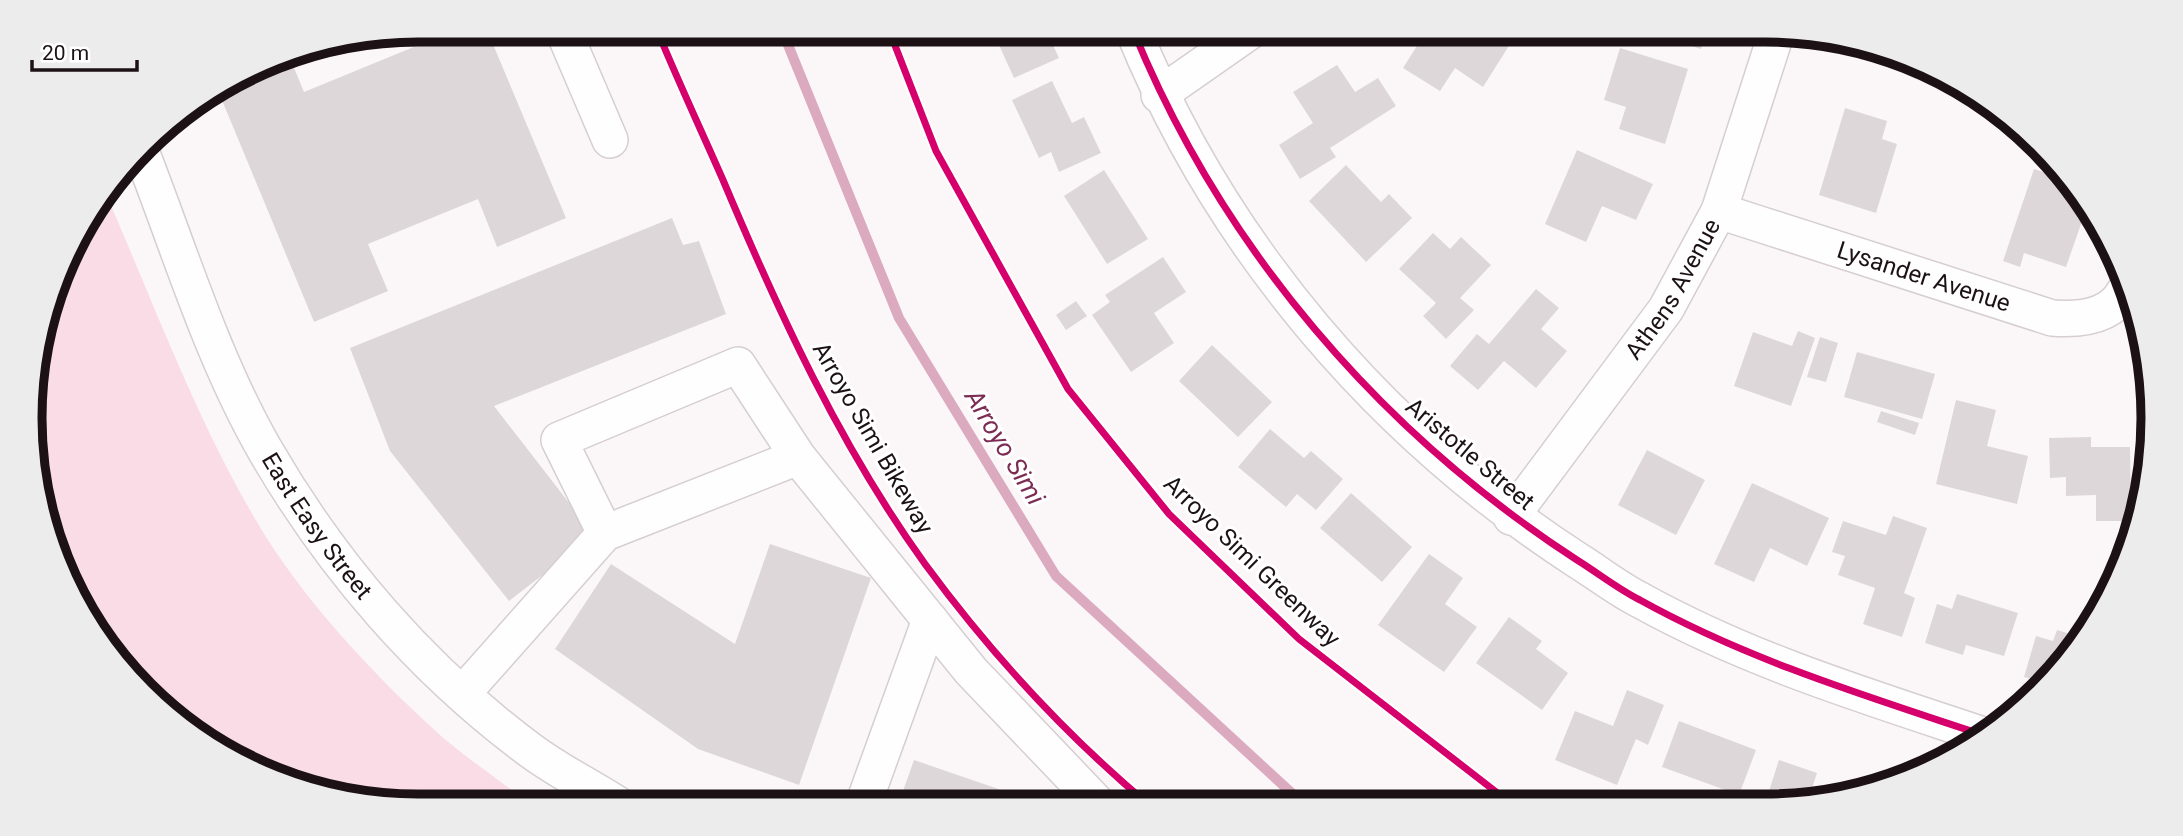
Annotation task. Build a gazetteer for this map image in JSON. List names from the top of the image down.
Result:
{
  "streets": {
    "street": [
      "Lysander Avenue",
      "Athens Avenue",
      "Aristotle Street",
      "East Easy Street"
    ],
    "cycle path": ["Arroyo Simi Bikeway", "Arroyo Simi Greenway"]
  },
  "crossings": [
    ["Lysander Avenue", "Athens Avenue"],
    ["Athens Avenue", "Aristotle Street"]
  ],
  "water": ["Arroyo Simi"],
  "scale_bar": "20 m"
}
